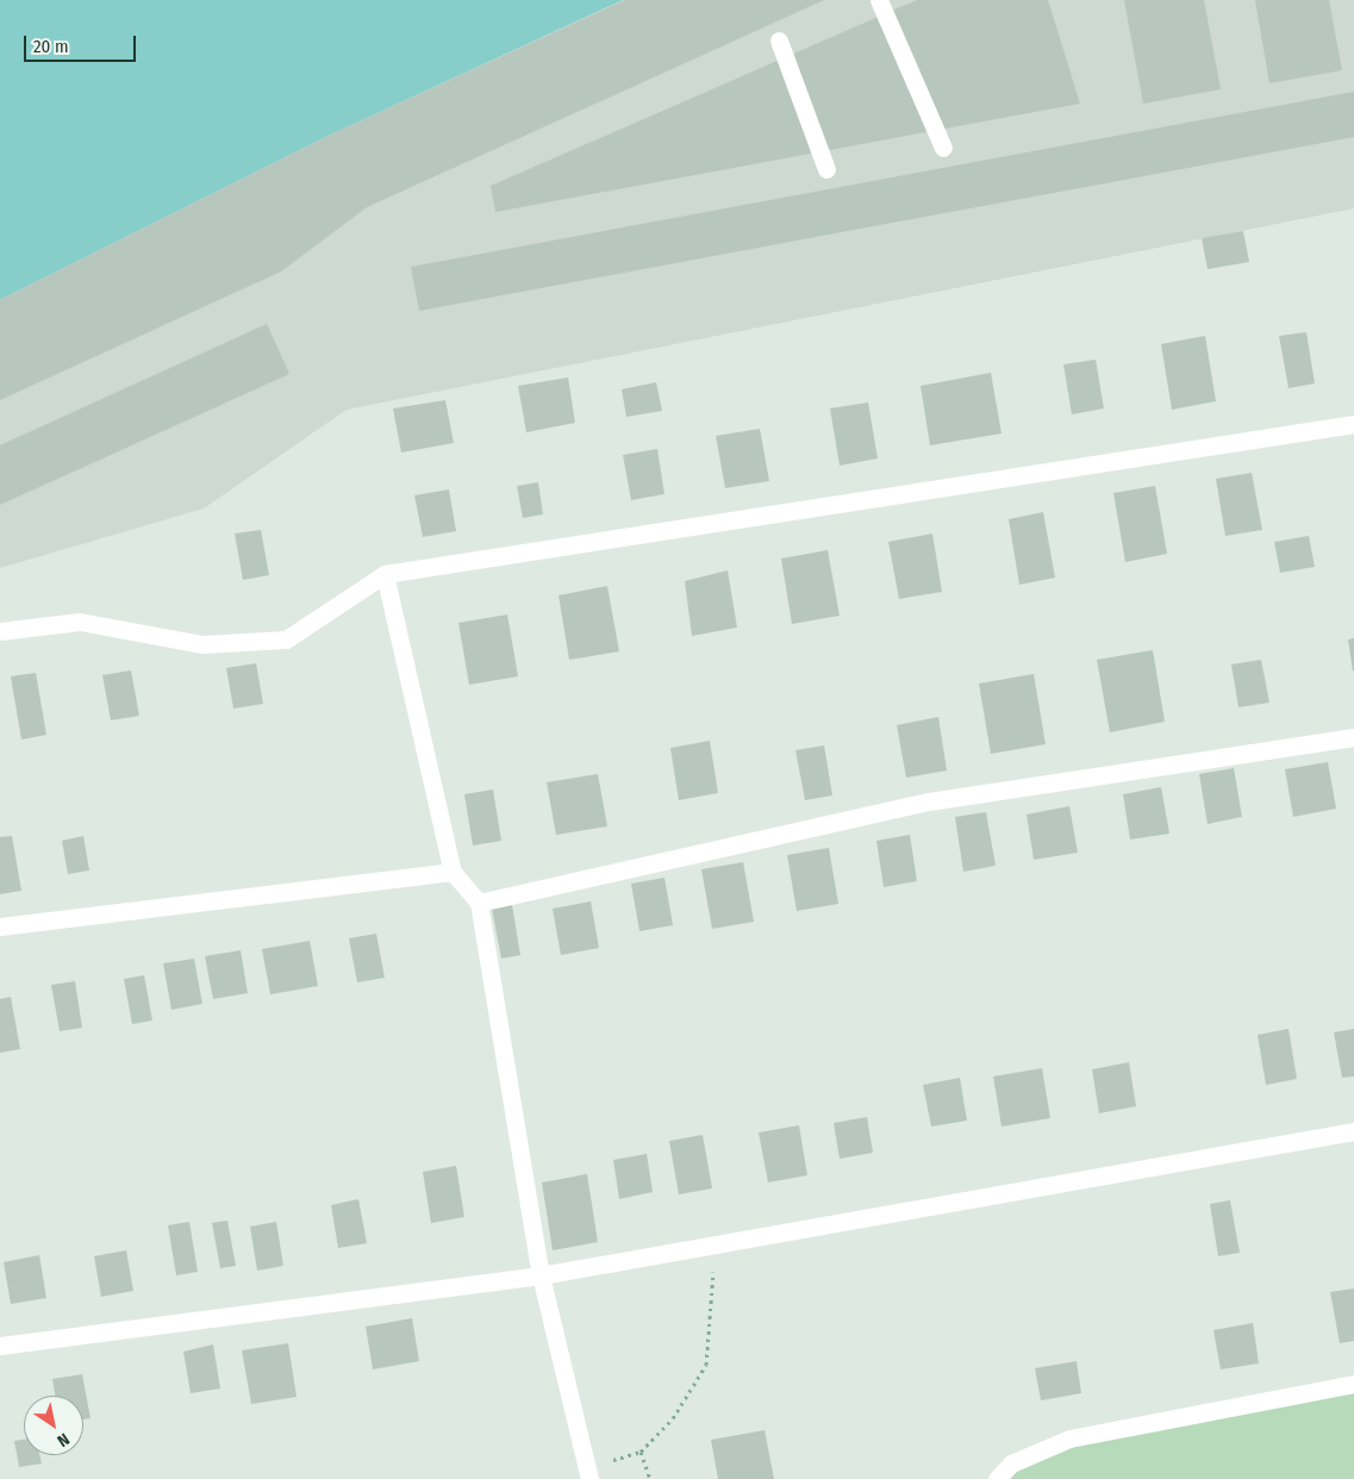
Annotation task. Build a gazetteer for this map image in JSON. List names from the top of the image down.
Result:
{
  "scale_bar": "20 m",
  "north": "bottom right"
}
